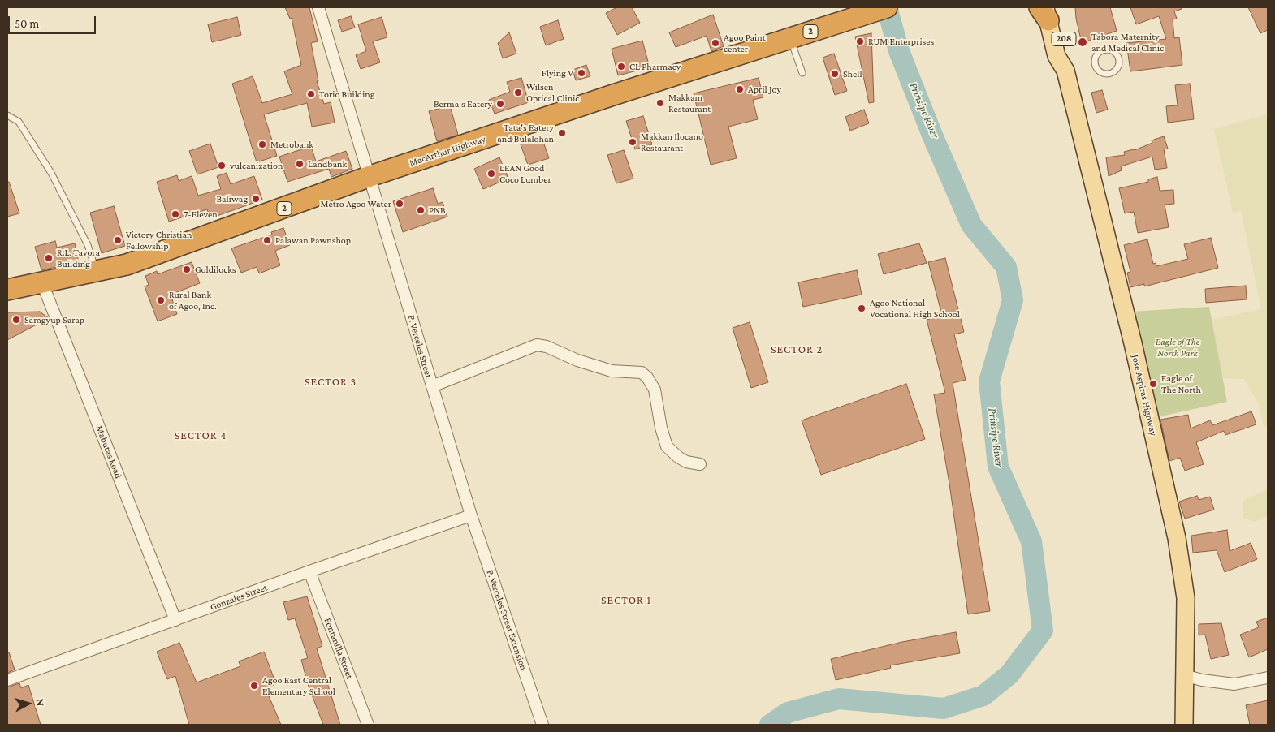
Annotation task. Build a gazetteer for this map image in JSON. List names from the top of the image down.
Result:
{
  "streets": {
    "highway": ["2", "MacArthur Highway"],
    "main road": ["208", "Jose Aspiras Highway"],
    "street": [
      "P. Verceles Street",
      "Mabutas Road",
      "Gonzales Street",
      "P. Verceles Street Extension",
      "Fontanilla Street"
    ]
  },
  "crossings": [
    ["MacArthur Highway", "P. Verceles Street"],
    ["MacArthur Highway", "Mabutas Road"],
    ["P. Verceles Street", "Gonzales Street"],
    ["P. Verceles Street", "P. Verceles Street Extension"],
    ["Mabutas Road", "Gonzales Street"],
    ["Gonzales Street", "P. Verceles Street Extension"],
    ["Gonzales Street", "Fontanilla Street"]
  ],
  "districts": [
    "SECTOR 2",
    "SECTOR 3",
    "SECTOR 4",
    "SECTOR 1"
  ],
  "water": ["Prinsipe River"],
  "parks": ["Eagle of The North Park"],
  "places": [
    "RUM Enterprises",
    "Tabora Maternity and Medical Clinic",
    "Agoo Paint center",
    "CL Pharmacy",
    "Flying V",
    "Shell",
    "April Joy",
    "Wilsen Optical Clinic",
    "Torio Building",
    "Makkam Restaurant",
    "Berma's Eatery",
    "Tata's Eatery and Bulalohan",
    "Makkan Ilocano Restaurant",
    "Metrobank",
    "Landbank",
    "vulcanization",
    "LEAN Good Coco Lumber",
    "Baliwag",
    "Metro Agoo Water",
    "PNB",
    "7-Eleven",
    "Victory Christian Fellowship",
    "Palawan Pawnshop",
    "R.L. Tavora Building",
    "Goldilocks",
    "Rural Bank of Agoo, Inc.",
    "Agoo National Vocational High School",
    "Samgyup Sarap",
    "Eagle of The North",
    "Agoo East Central Elementary School"
  ],
  "scale_bar": "50 m",
  "north": "right"
}
